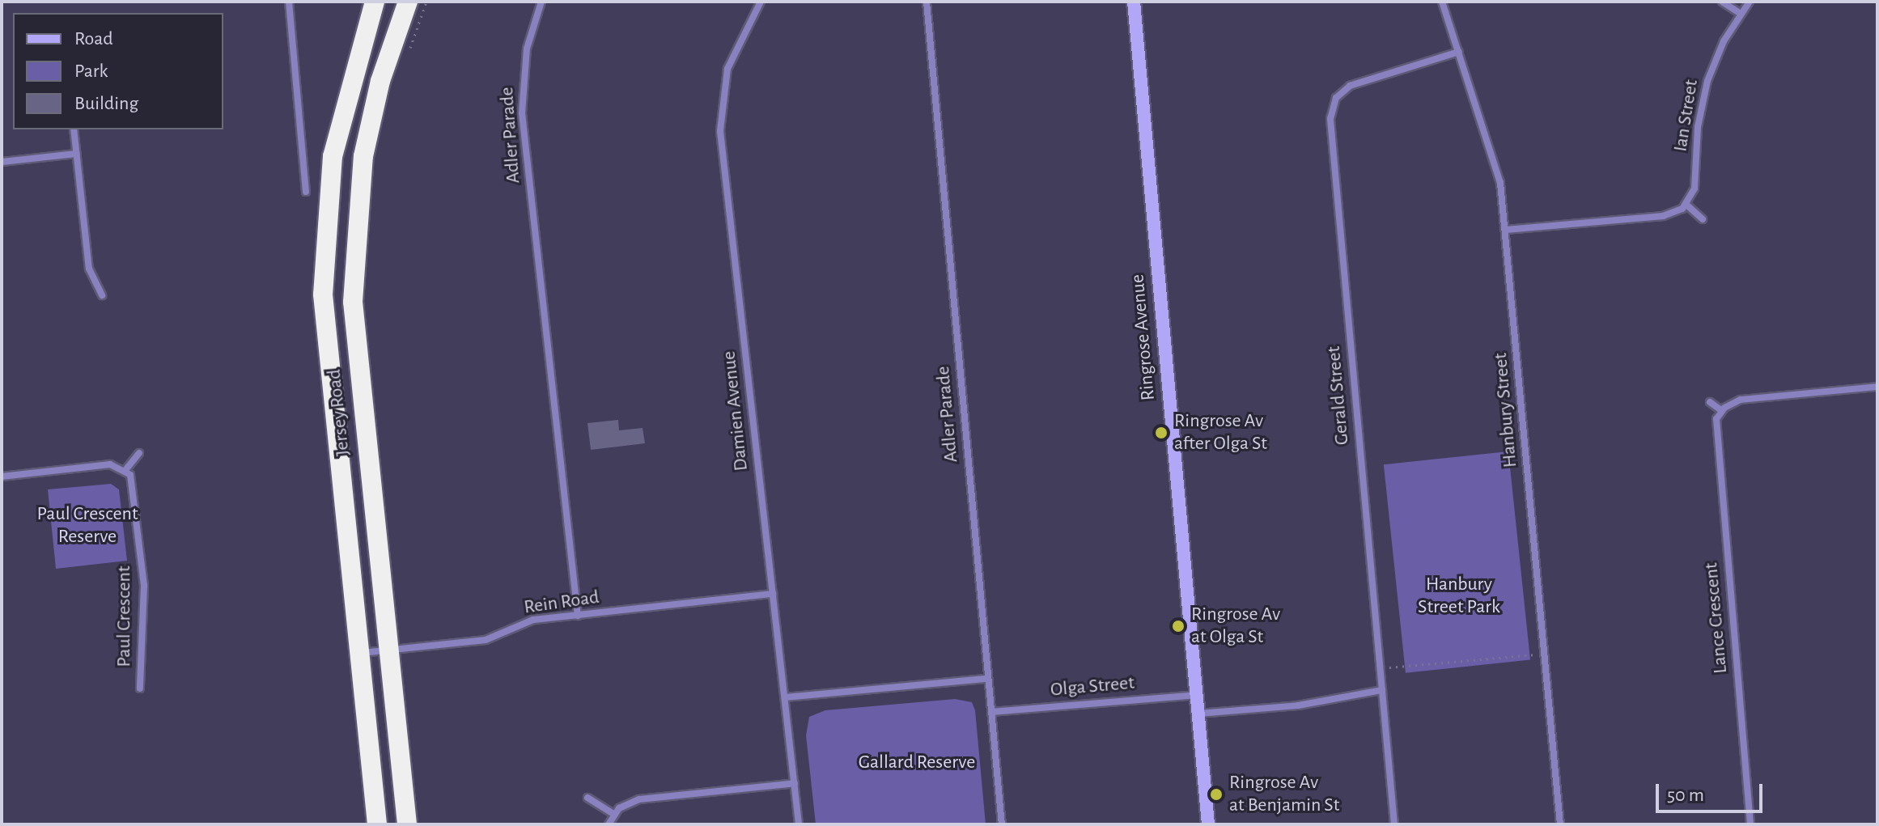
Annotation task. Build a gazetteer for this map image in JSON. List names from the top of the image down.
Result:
{
  "streets": {
    "highway": ["Jersey Road"],
    "street": [
      "Ian Street",
      "Adler Parade",
      "Ringrose Avenue",
      "Gerald Street",
      "Hanbury Street",
      "Damien Avenue",
      "Rein Road",
      "Paul Crescent",
      "Lance Crescent",
      "Olga Street"
    ]
  },
  "crossings": [
    ["Adler Parade", "Rein Road"],
    ["Adler Parade", "Olga Street"],
    ["Ringrose Avenue", "Olga Street"],
    ["Gerald Street", "Hanbury Street"],
    ["Damien Avenue", "Rein Road"],
    ["Jersey Road", "Rein Road"]
  ],
  "parks": ["Paul Crescent Reserve", "Hanbury Street Park", "Gallard Reserve"],
  "places": ["Ringrose Av after Olga St", "Ringrose Av at Olga St", "Ringrose Av at Benjamin St"],
  "legend": ["Road", "Park", "Building"],
  "scale_bar": "50 m"
}
